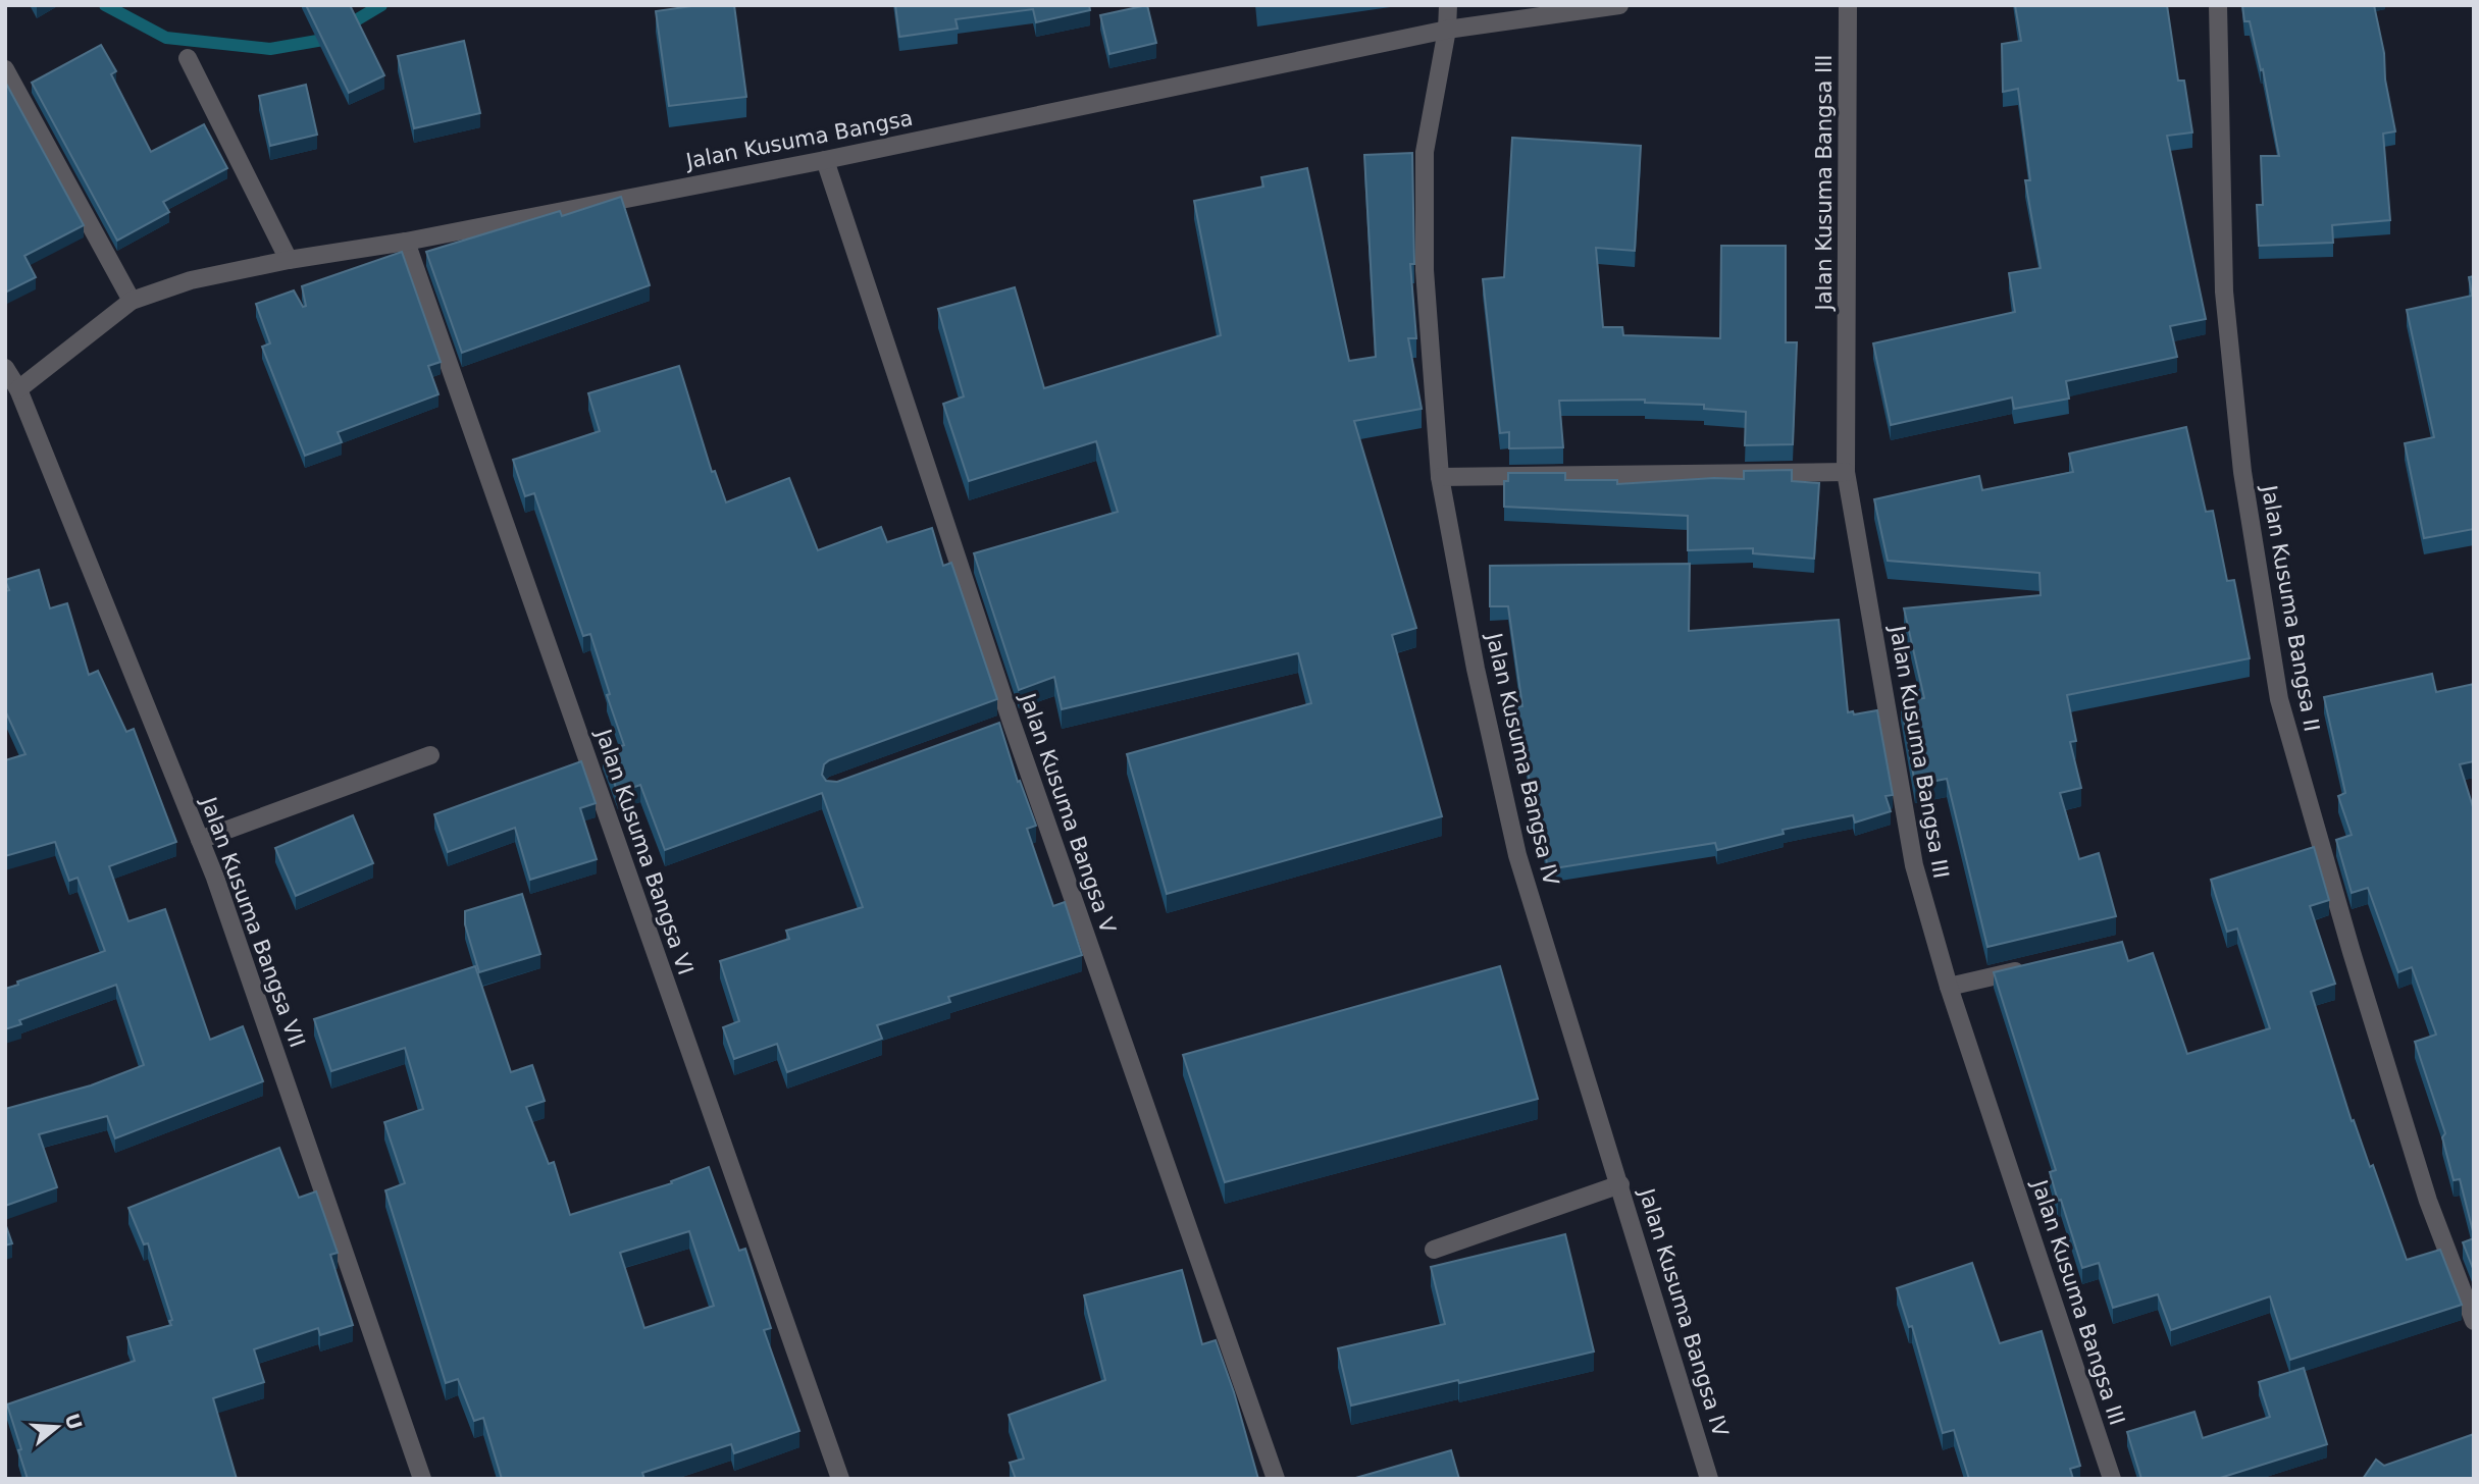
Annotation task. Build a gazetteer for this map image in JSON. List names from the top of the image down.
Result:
{
  "streets": {
    "street": [
      "Jalan Kusuma Bangsa",
      "Jalan Kusuma Bangsa III",
      "Jalan Kusuma Bangsa II",
      "Jalan Kusuma Bangsa IV",
      "Jalan Kusuma Bangsa V",
      "Jalan Kusuma Bangsa VI",
      "Jalan Kusuma Bangsa VII"
    ]
  },
  "crossings": [
    ["Jalan Kusuma Bangsa", "Jalan Kusuma Bangsa IV"],
    ["Jalan Kusuma Bangsa", "Jalan Kusuma Bangsa V"],
    ["Jalan Kusuma Bangsa", "Jalan Kusuma Bangsa VI"],
    ["Jalan Kusuma Bangsa", "Jalan Kusuma Bangsa VII"]
  ],
  "north": "right"
}
